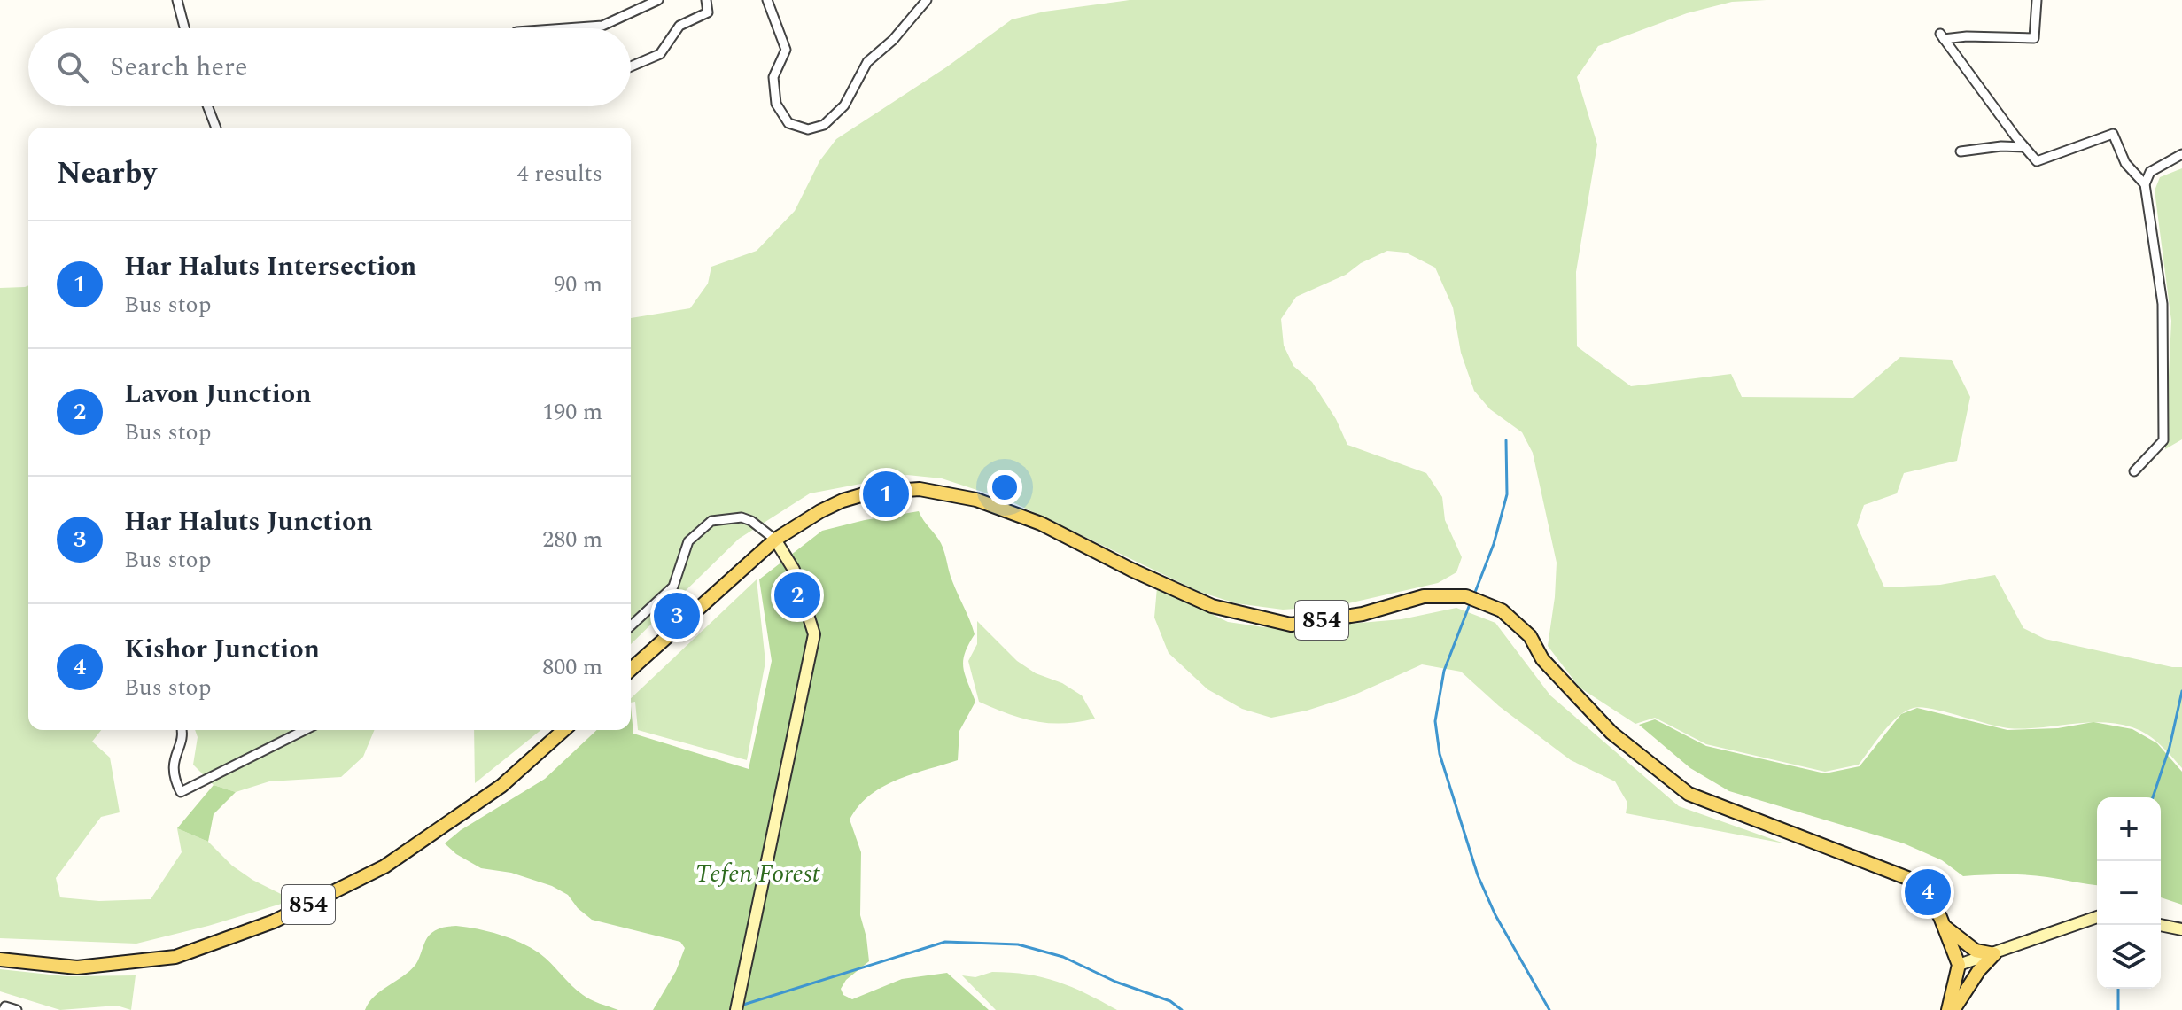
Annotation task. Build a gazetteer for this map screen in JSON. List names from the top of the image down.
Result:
{
  "streets": {
    "main road": ["854"]
  },
  "parks": ["Tefen Forest"],
  "page": {
    "search": "Search here",
    "heading": ["Nearby", "4 results"],
    "list": [
      {
        "mark": "1",
        "name": "Har Haluts Intersection",
        "note": "Bus stop",
        "value": "90 m"
      },
      {
        "mark": "2",
        "name": "Lavon Junction",
        "note": "Bus stop",
        "value": "190 m"
      },
      {
        "mark": "3",
        "name": "Har Haluts Junction",
        "note": "Bus stop",
        "value": "280 m"
      },
      {
        "mark": "4",
        "name": "Kishor Junction",
        "note": "Bus stop",
        "value": "800 m"
      }
    ],
    "pins": [
      "1",
      "2",
      "3",
      "4"
    ],
    "map_buttons": ["+", "−"]
  }
}
